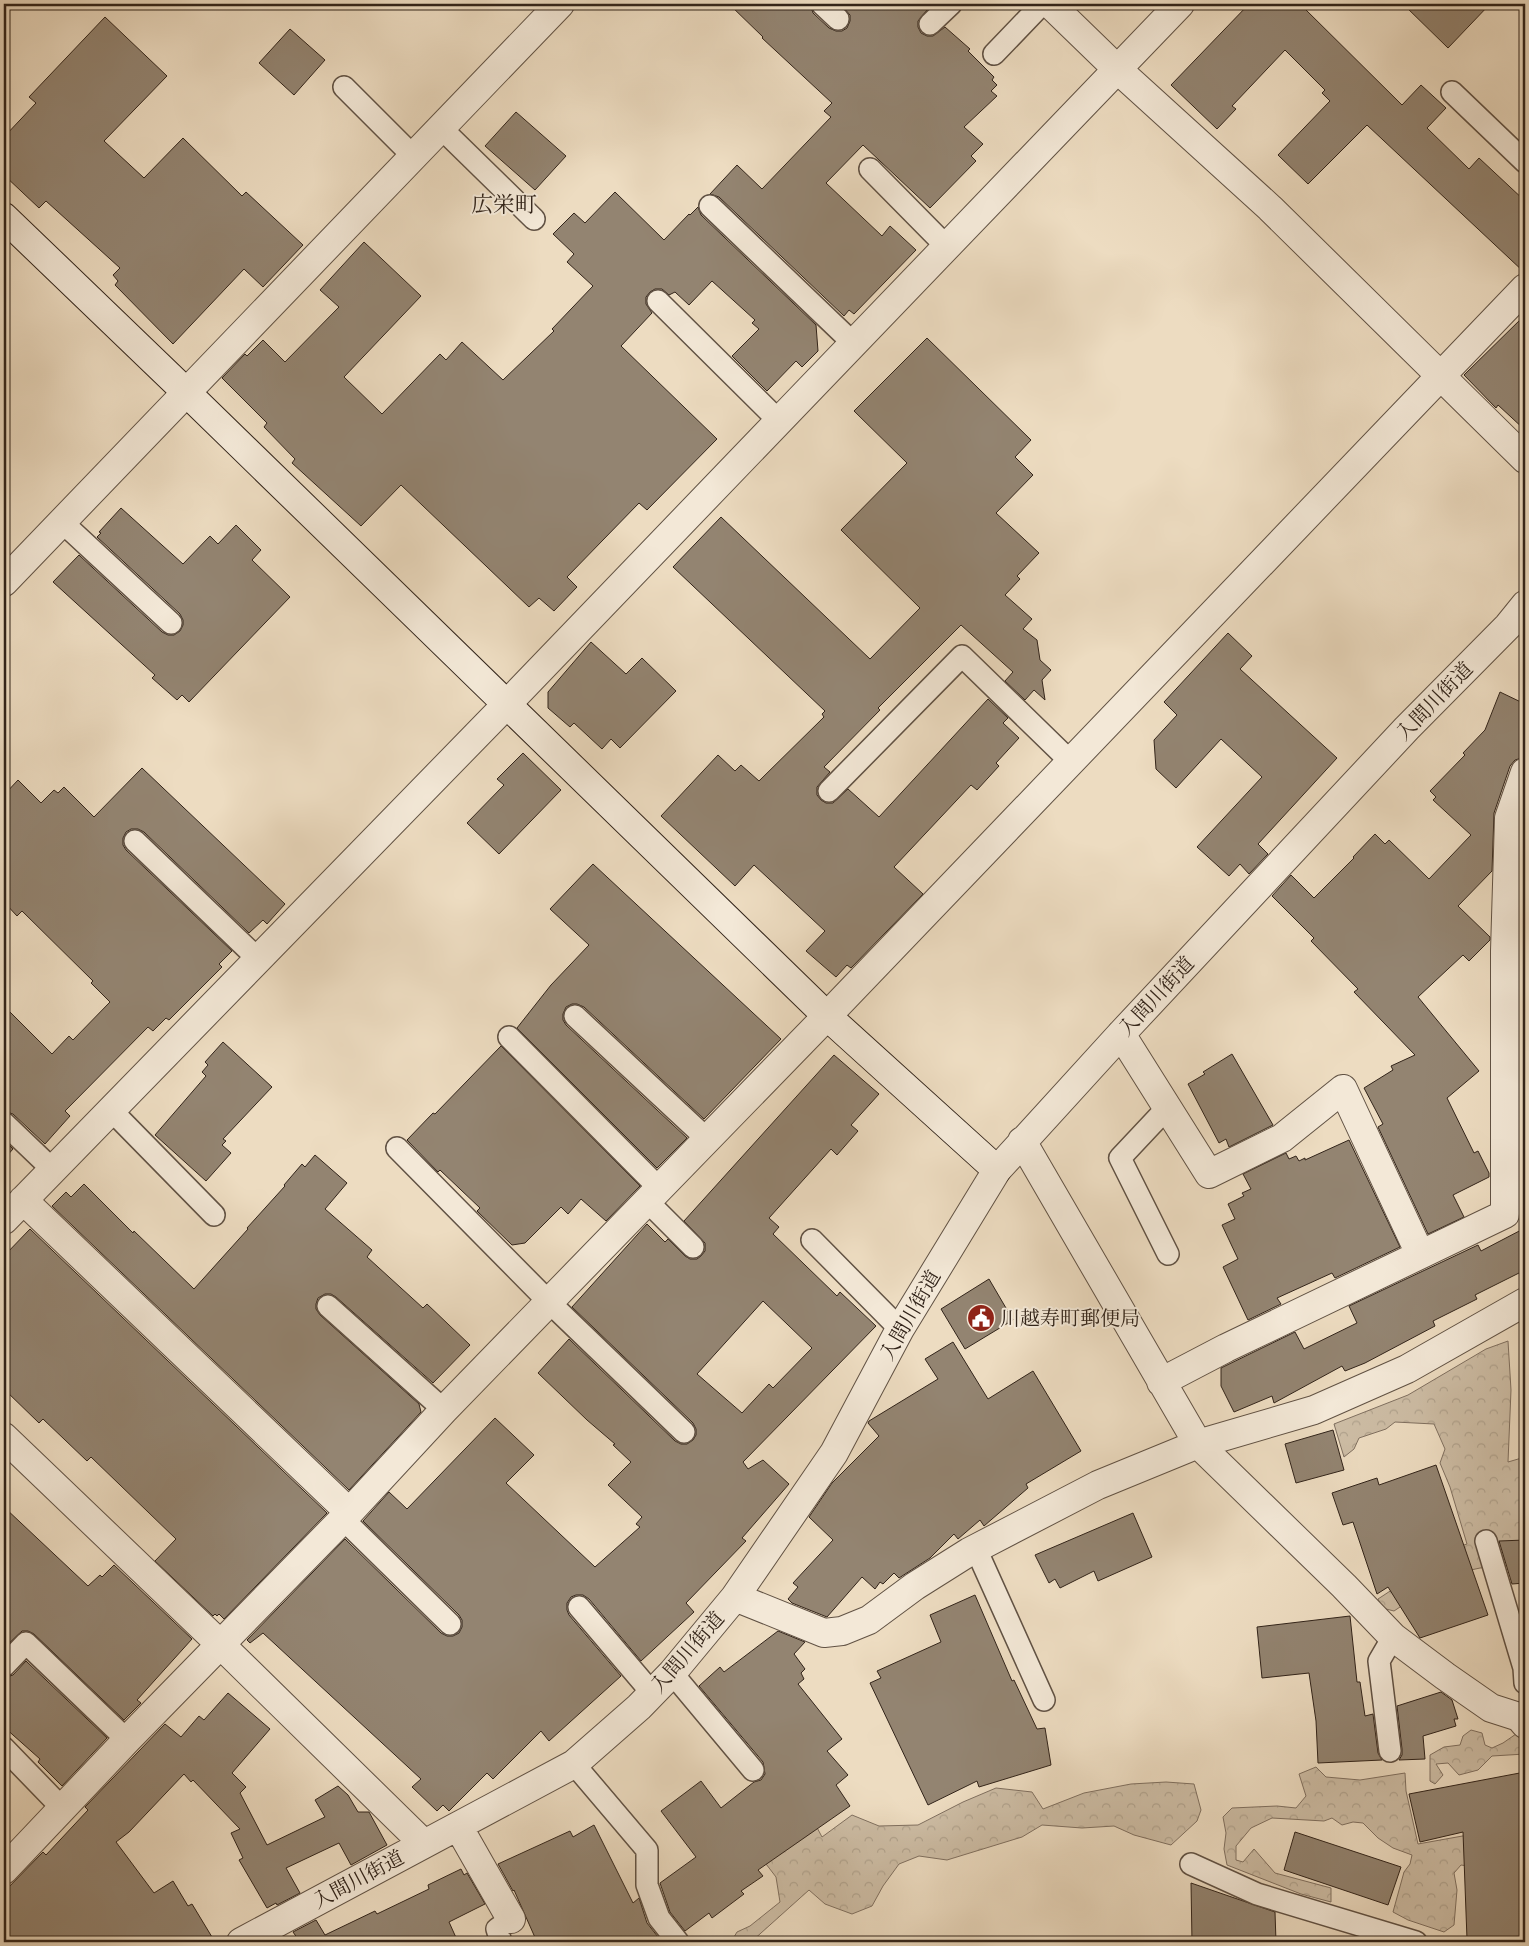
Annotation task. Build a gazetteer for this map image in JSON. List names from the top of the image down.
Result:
{
  "streets": {
    "street": ["入間川街道"]
  },
  "districts": ["広栄町"],
  "places": {
    "public building": ["川越寿町郵便局"]
  }
}
